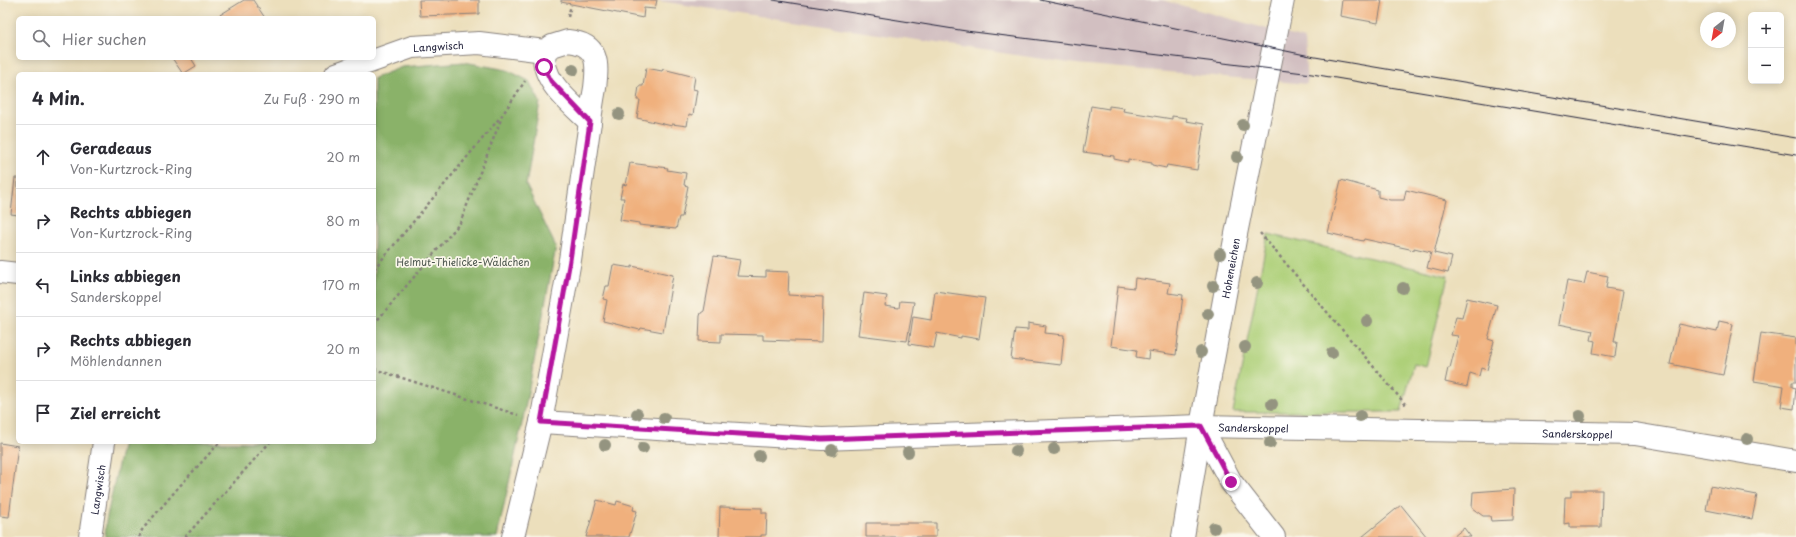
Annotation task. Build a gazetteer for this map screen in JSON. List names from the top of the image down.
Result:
{
  "streets": {
    "street": ["Langwisch", "Hoheneichen", "Sanderskoppel"]
  },
  "crossings": [
    ["Hoheneichen", "Sanderskoppel"]
  ],
  "parks": ["Helmut-Thielicke-Wäldchen"],
  "north": "bottom left",
  "page": {
    "map_buttons": ["+", "−"],
    "search": "Hier suchen",
    "heading": ["4 Min.", "Zu Fuß · 290 m"],
    "list": [
      ["Geradeaus", "Von-Kurtzrock-Ring", "20 m"],
      ["Rechts abbiegen", "Von-Kurtzrock-Ring", "80 m"],
      ["Links abbiegen", "Sanderskoppel", "170 m"],
      ["Rechts abbiegen", "Möhlendannen", "20 m"],
      "Ziel erreicht"
    ]
  }
}
